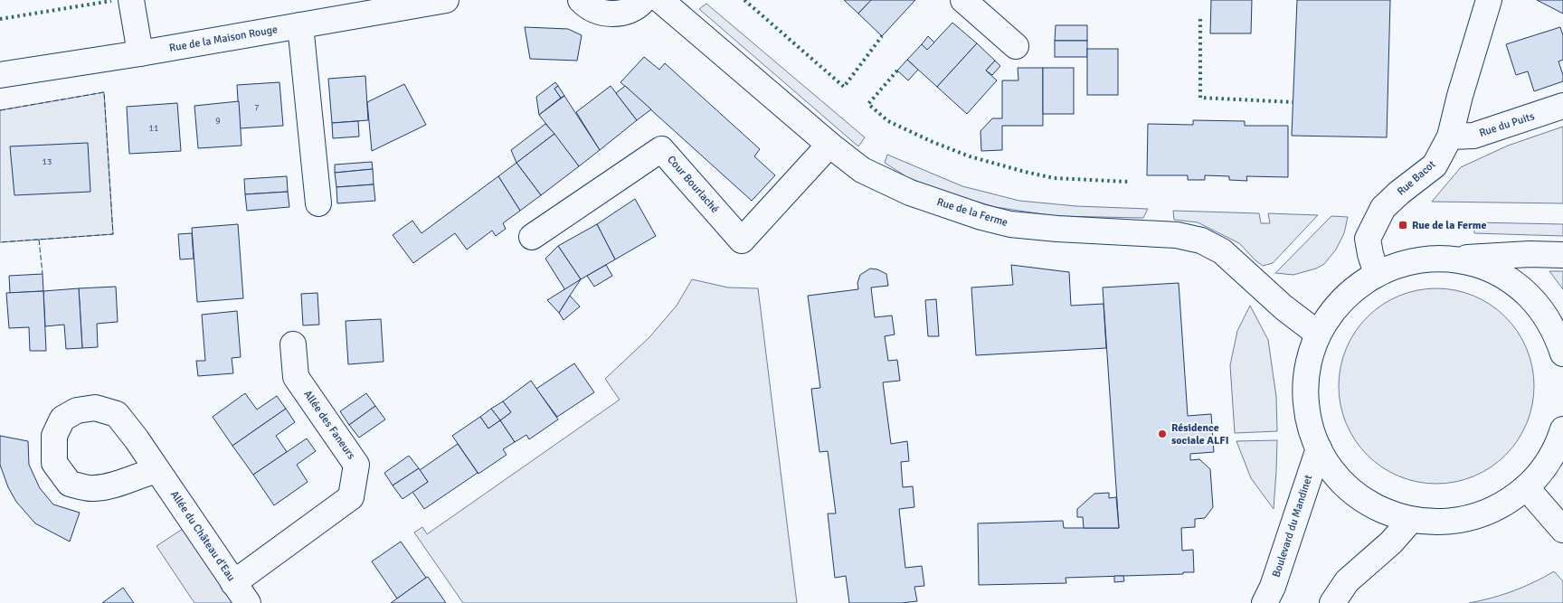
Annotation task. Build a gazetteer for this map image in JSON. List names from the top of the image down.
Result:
{
  "streets": {
    "street": [
      "Rue de la Maison Rouge",
      "Rue du Puits",
      "Rue Bacot",
      "Cour Bourlaché",
      "Rue de la Ferme",
      "Allée des Faneurs",
      "Boulevard du Mandinet",
      "Allée du Château d'Eau"
    ]
  },
  "crossings": [
    ["Rue du Puits", "Rue Bacot"],
    ["Cour Bourlaché", "Rue de la Ferme"],
    ["Allée des Faneurs", "Allée du Château d'Eau"]
  ],
  "places": {
    "transit": ["Rue de la Ferme"],
    "other": ["Résidence sociale ALFI"]
  },
  "house_numbers": [
    "7",
    "9",
    "11",
    "13"
  ]
}
